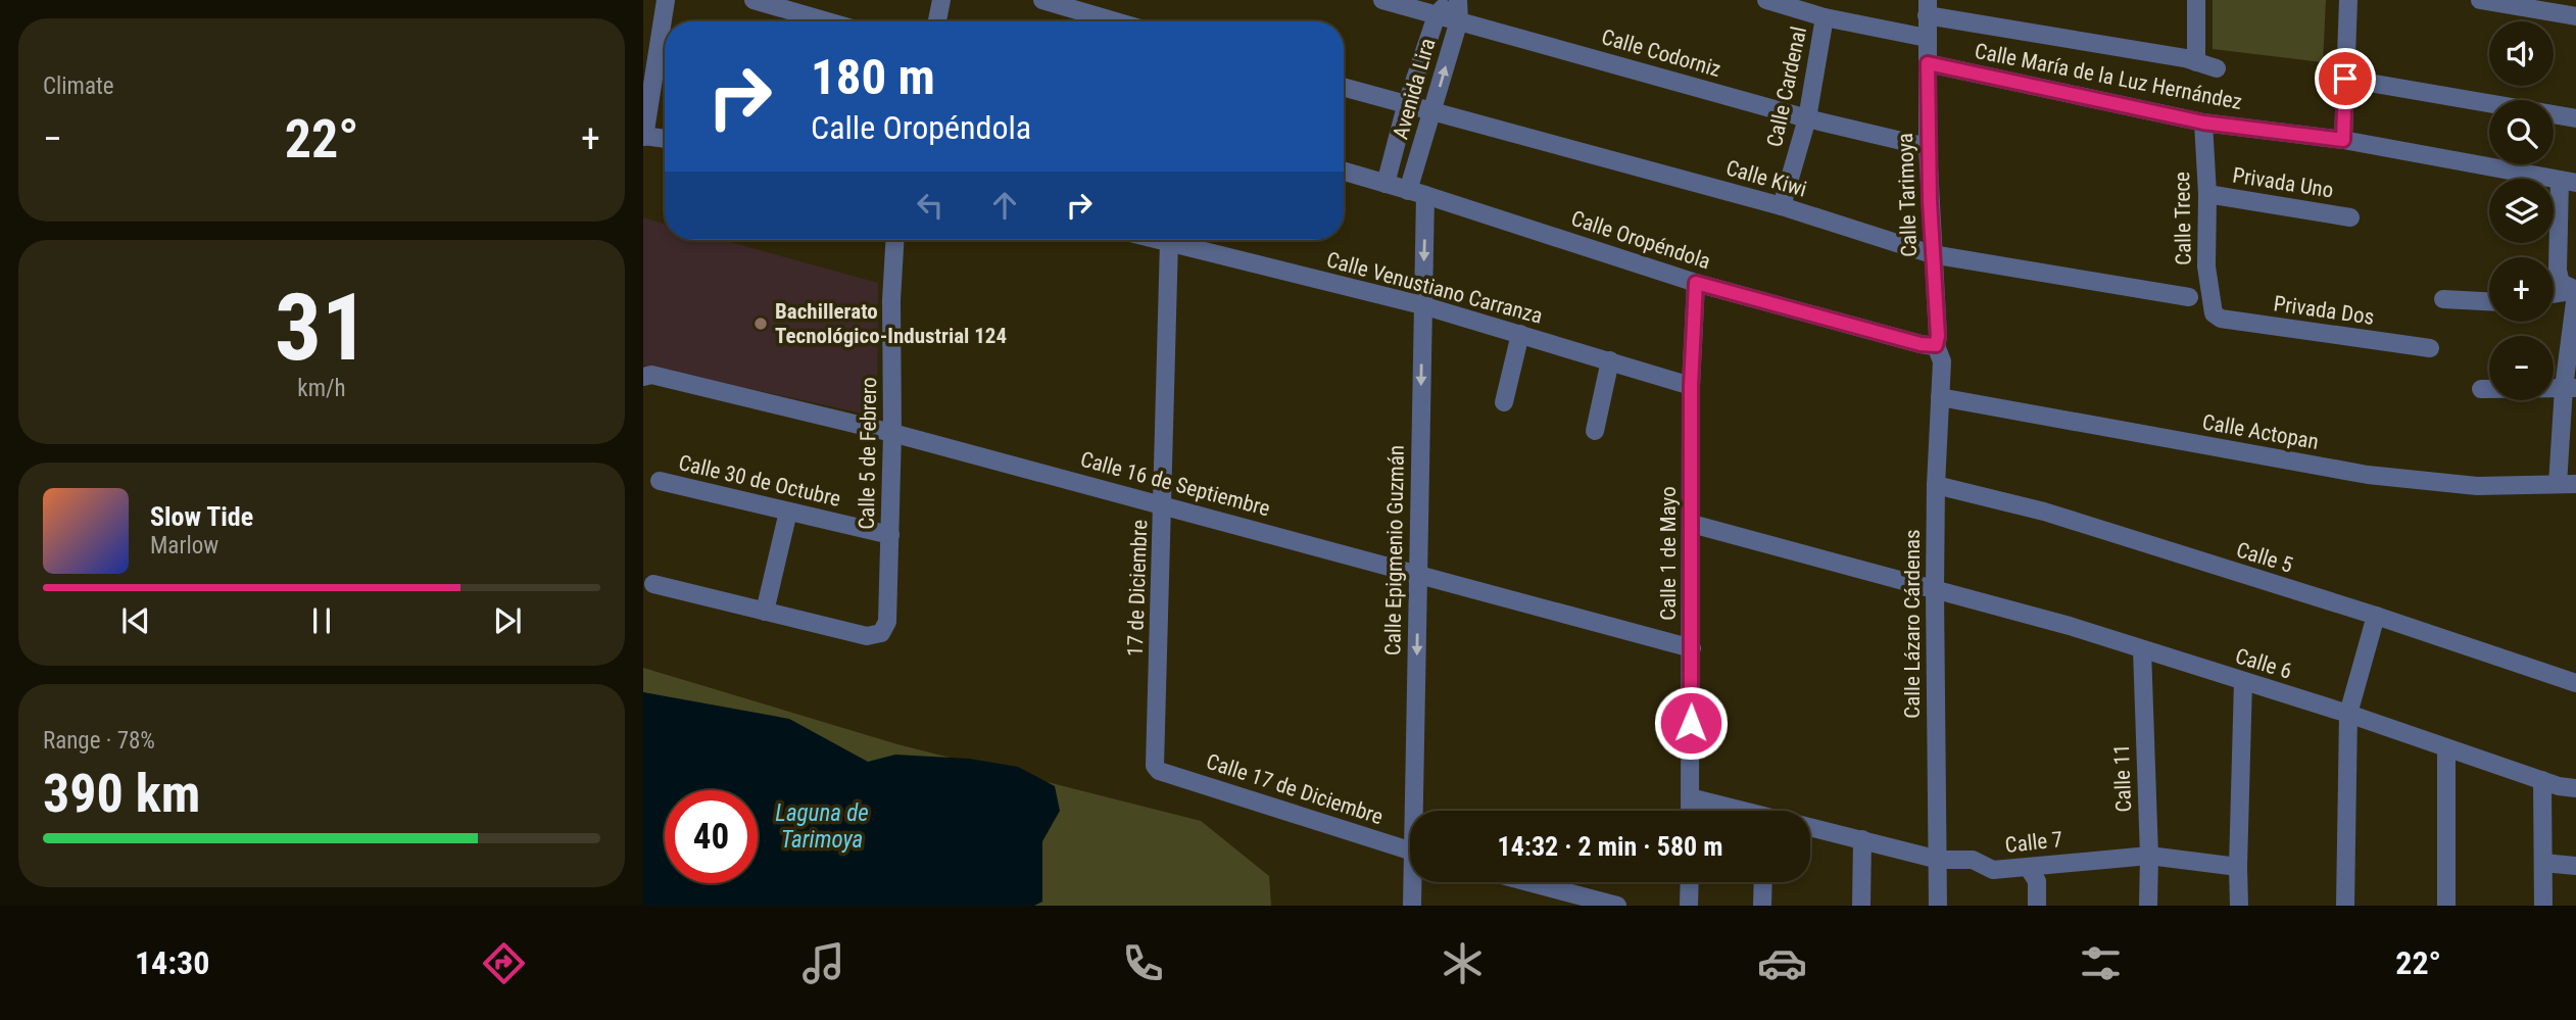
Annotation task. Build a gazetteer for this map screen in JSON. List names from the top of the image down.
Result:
{
  "streets": {
    "street": [
      "Calle Codorniz",
      "Calle María de la Luz Hernández",
      "Calle Cardenal",
      "Avenida Lira",
      "Calle Kiwi",
      "Privada Uno",
      "Calle Tarimoya",
      "Calle Trece",
      "Calle Oropéndola",
      "Calle Venustiano Carranza",
      "Privada Dos",
      "Calle Actopan",
      "Calle 5 de Febrero",
      "Calle 30 de Octubre",
      "Calle 16 de Septiembre",
      "Calle Epigmenio Guzmán",
      "Calle 1 de Mayo",
      "Calle 5",
      "17 de Diciembre",
      "Calle Lázaro Cárdenas",
      "Calle 6",
      "Calle 11",
      "Calle 17 de Diciembre",
      "Calle 7"
    ]
  },
  "crossings": [
    ["Calle Codorniz", "Calle Cardenal"],
    ["Calle Codorniz", "Avenida Lira"],
    ["Calle Codorniz", "Calle Tarimoya"],
    ["Calle María de la Luz Hernández", "Calle Tarimoya"],
    ["Calle María de la Luz Hernández", "Calle Trece"],
    ["Calle Cardenal", "Calle Kiwi"],
    ["Avenida Lira", "Calle Kiwi"],
    ["Avenida Lira", "Calle Oropéndola"],
    ["Avenida Lira", "Calle Epigmenio Guzmán"],
    ["Calle Kiwi", "Calle Tarimoya"],
    ["Privada Uno", "Calle Trece"],
    ["Calle Tarimoya", "Calle Oropéndola"],
    ["Calle Tarimoya", "Calle Lázaro Cárdenas"],
    ["Calle Trece", "Privada Dos"],
    ["Calle Oropéndola", "Calle Epigmenio Guzmán"],
    ["Calle Oropéndola", "Calle 1 de Mayo"],
    ["Calle Oropéndola", "Calle Lázaro Cárdenas"],
    ["Calle Venustiano Carranza", "Calle Epigmenio Guzmán"],
    ["Calle Venustiano Carranza", "Calle 1 de Mayo"],
    ["Calle Venustiano Carranza", "17 de Diciembre"],
    ["Calle Actopan", "Calle Lázaro Cárdenas"],
    ["Calle 5 de Febrero", "Calle 30 de Octubre"],
    ["Calle 5 de Febrero", "Calle 16 de Septiembre"],
    ["Calle 16 de Septiembre", "Calle Epigmenio Guzmán"],
    ["Calle 16 de Septiembre", "Calle 1 de Mayo"],
    ["Calle 16 de Septiembre", "17 de Diciembre"],
    ["Calle 1 de Mayo", "Calle 6"],
    ["Calle 1 de Mayo", "Calle 7"],
    ["Calle 5", "Calle Lázaro Cárdenas"],
    ["17 de Diciembre", "Calle 17 de Diciembre"],
    ["Calle Lázaro Cárdenas", "Calle 6"],
    ["Calle Lázaro Cárdenas", "Calle 7"],
    ["Calle 6", "Calle 11"],
    ["Calle 11", "Calle 7"]
  ],
  "one_way": ["Calle Epigmenio Guzmán"],
  "water": ["Laguna de Tarimoya"],
  "places": ["Bachillerato Tecnológico-Industrial 124"],
  "page": {
    "tile": [
      "Climate",
      ["31", "km/h"],
      ["Range · 78%", "390 km"]
    ],
    "map_buttons": ["+", "−"],
    "turn": ["180 m", "Calle Oropéndola"],
    "heat": ["−", "22°", "+"],
    "song": ["Slow Tide", "Marlow"],
    "limit": "40",
    "trip": "14:32 · 2 min · 580 m",
    "tabs": ["14:30", "22°"]
  }
}
